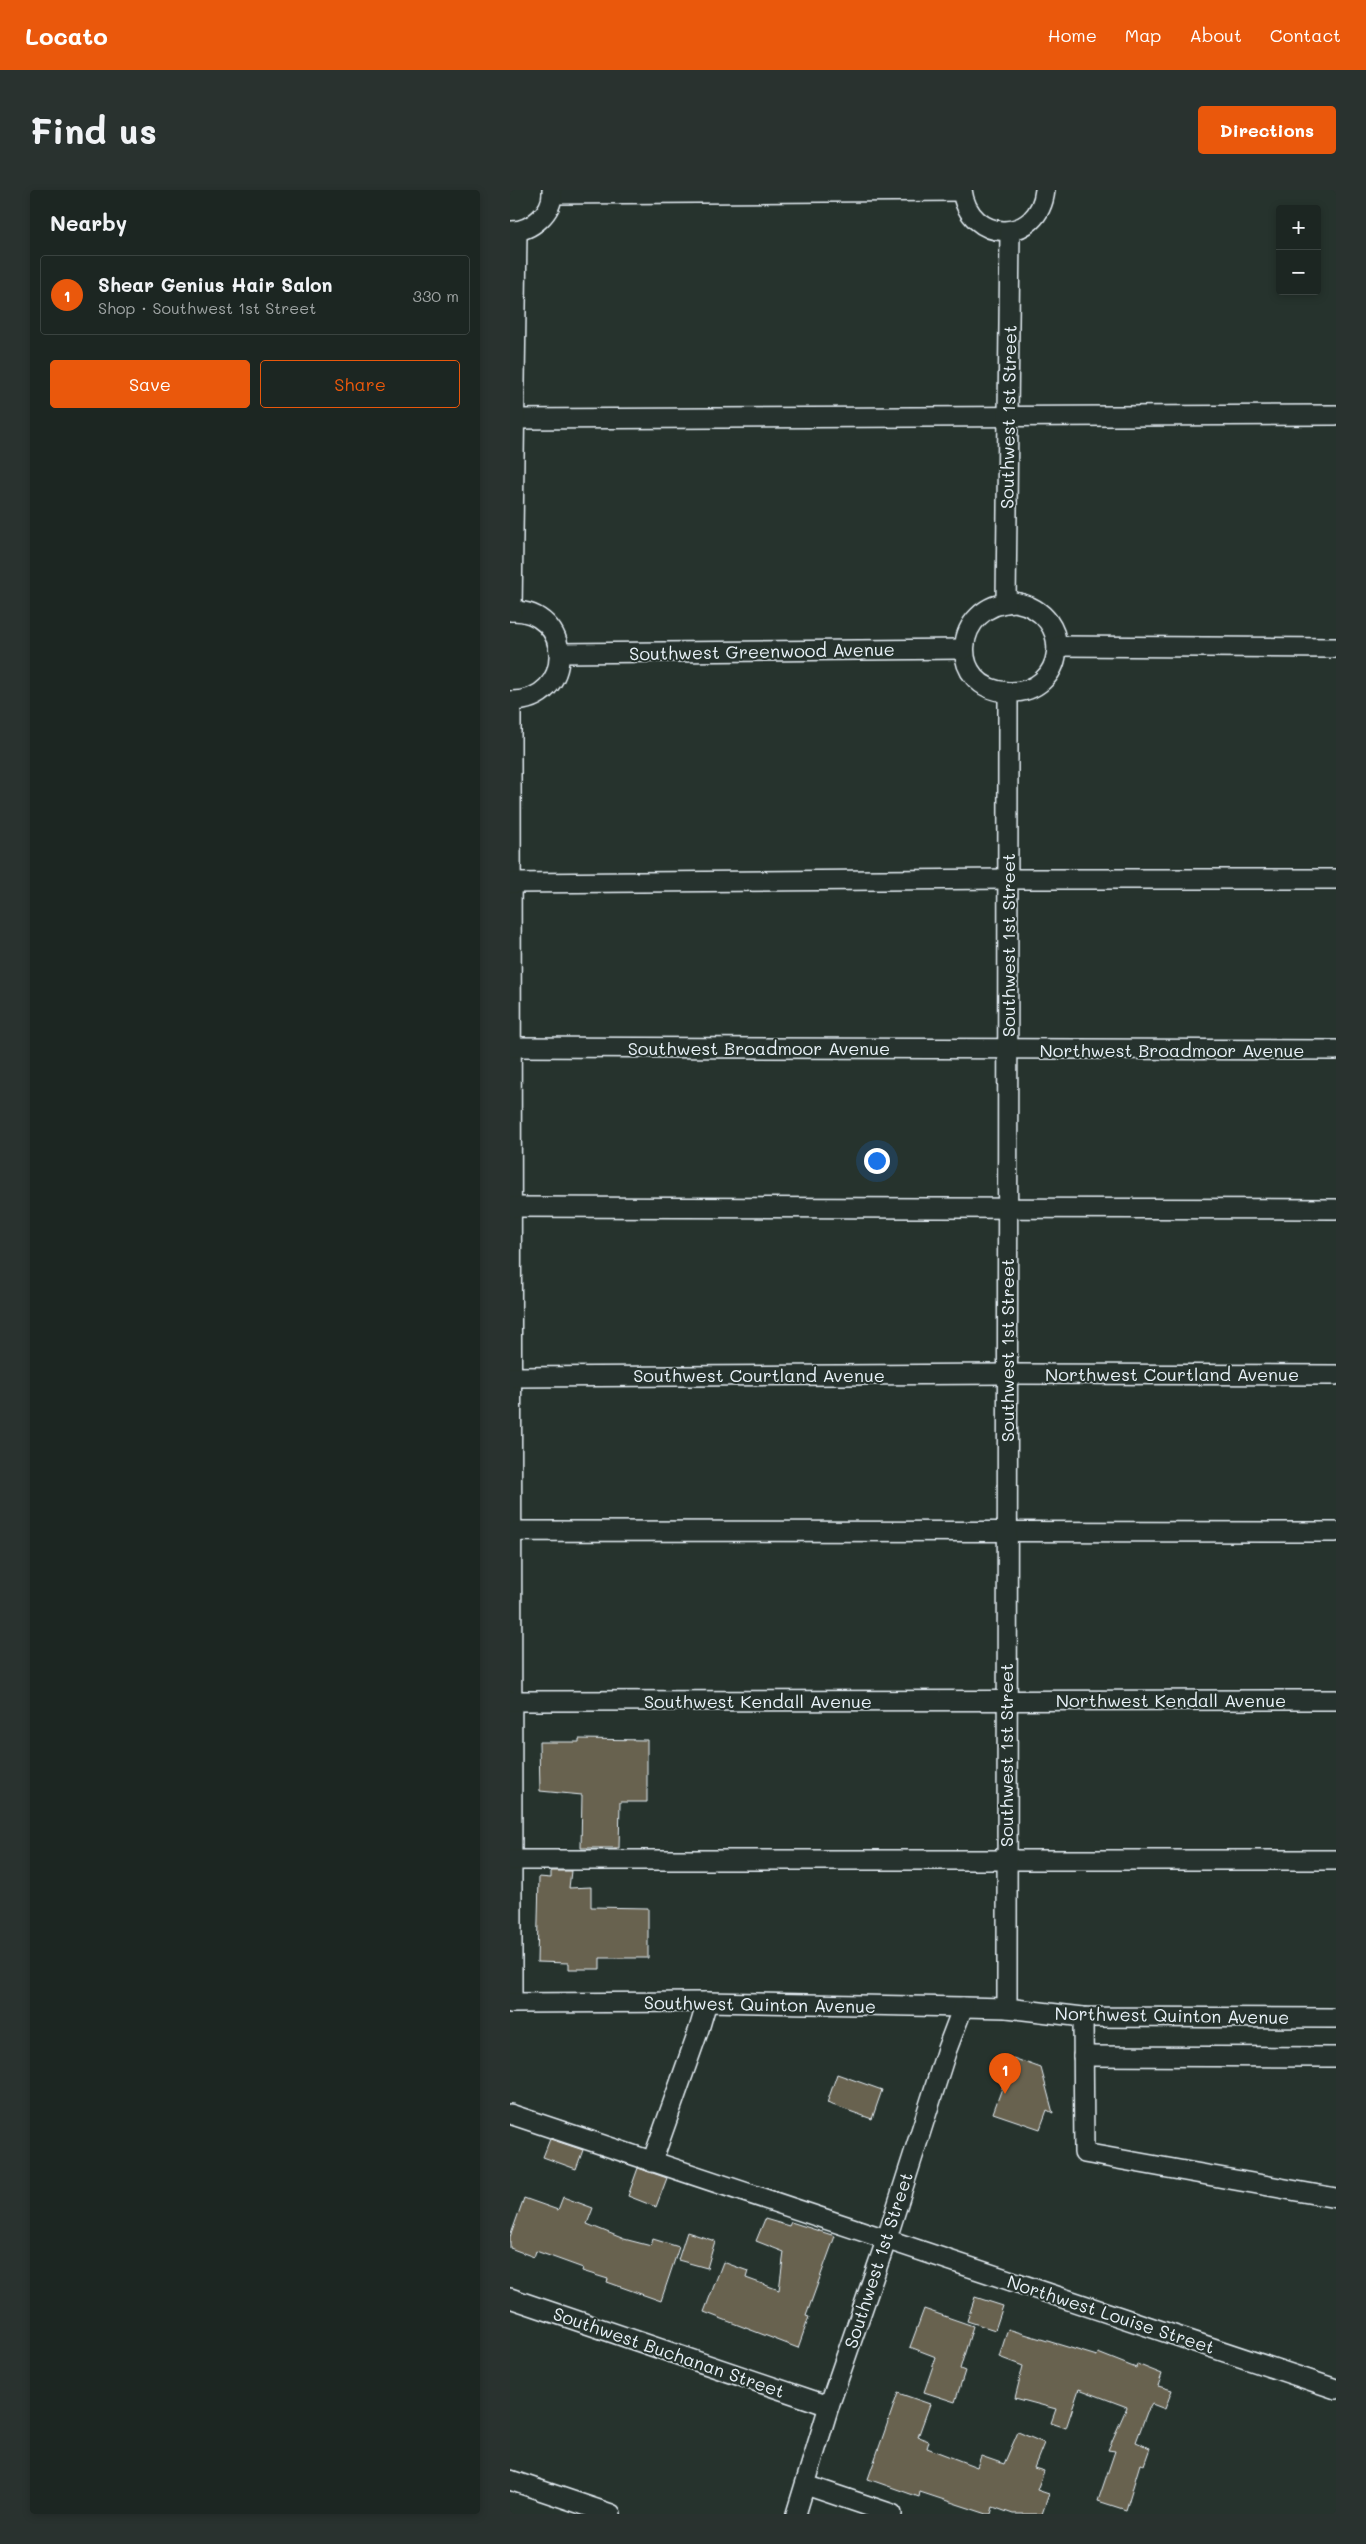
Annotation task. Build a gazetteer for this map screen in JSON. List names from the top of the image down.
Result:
{
  "streets": {
    "street": [
      "Southwest 1st Street",
      "Southwest Greenwood Avenue",
      "Southwest Broadmoor Avenue",
      "Northwest Broadmoor Avenue",
      "Northwest Courtland Avenue",
      "Southwest Courtland Avenue",
      "Northwest Kendall Avenue",
      "Southwest Kendall Avenue",
      "Southwest Quinton Avenue",
      "Northwest Quinton Avenue",
      "Northwest Louise Street",
      "Southwest Buchanan Street"
    ]
  },
  "crossings": [
    ["Southwest 1st Street", "Southwest Greenwood Avenue"],
    ["Southwest 1st Street", "Southwest Broadmoor Avenue"],
    ["Southwest 1st Street", "Northwest Broadmoor Avenue"],
    ["Southwest 1st Street", "Northwest Courtland Avenue"],
    ["Southwest 1st Street", "Southwest Courtland Avenue"],
    ["Southwest 1st Street", "Northwest Kendall Avenue"],
    ["Southwest 1st Street", "Southwest Kendall Avenue"],
    ["Southwest 1st Street", "Southwest Quinton Avenue"],
    ["Southwest 1st Street", "Northwest Quinton Avenue"],
    ["Southwest 1st Street", "Northwest Louise Street"],
    ["Southwest 1st Street", "Southwest Buchanan Street"],
    ["Southwest Broadmoor Avenue", "Northwest Broadmoor Avenue"],
    ["Northwest Courtland Avenue", "Southwest Courtland Avenue"],
    ["Northwest Kendall Avenue", "Southwest Kendall Avenue"],
    ["Southwest Quinton Avenue", "Northwest Quinton Avenue"]
  ],
  "page": {
    "header": "Locato",
    "nav": [
      "Home",
      "Map",
      "About",
      "Contact"
    ],
    "buttons": [
      "Directions",
      ["Save", "Share"]
    ],
    "title": "Find us",
    "heading": "Nearby",
    "map_buttons": ["+", "−"],
    "list": [
      {
        "mark": "1",
        "name": "Shear Genius Hair Salon",
        "note": "Shop · Southwest 1st Street",
        "value": "330 m"
      }
    ],
    "pins": "1"
  }
}
